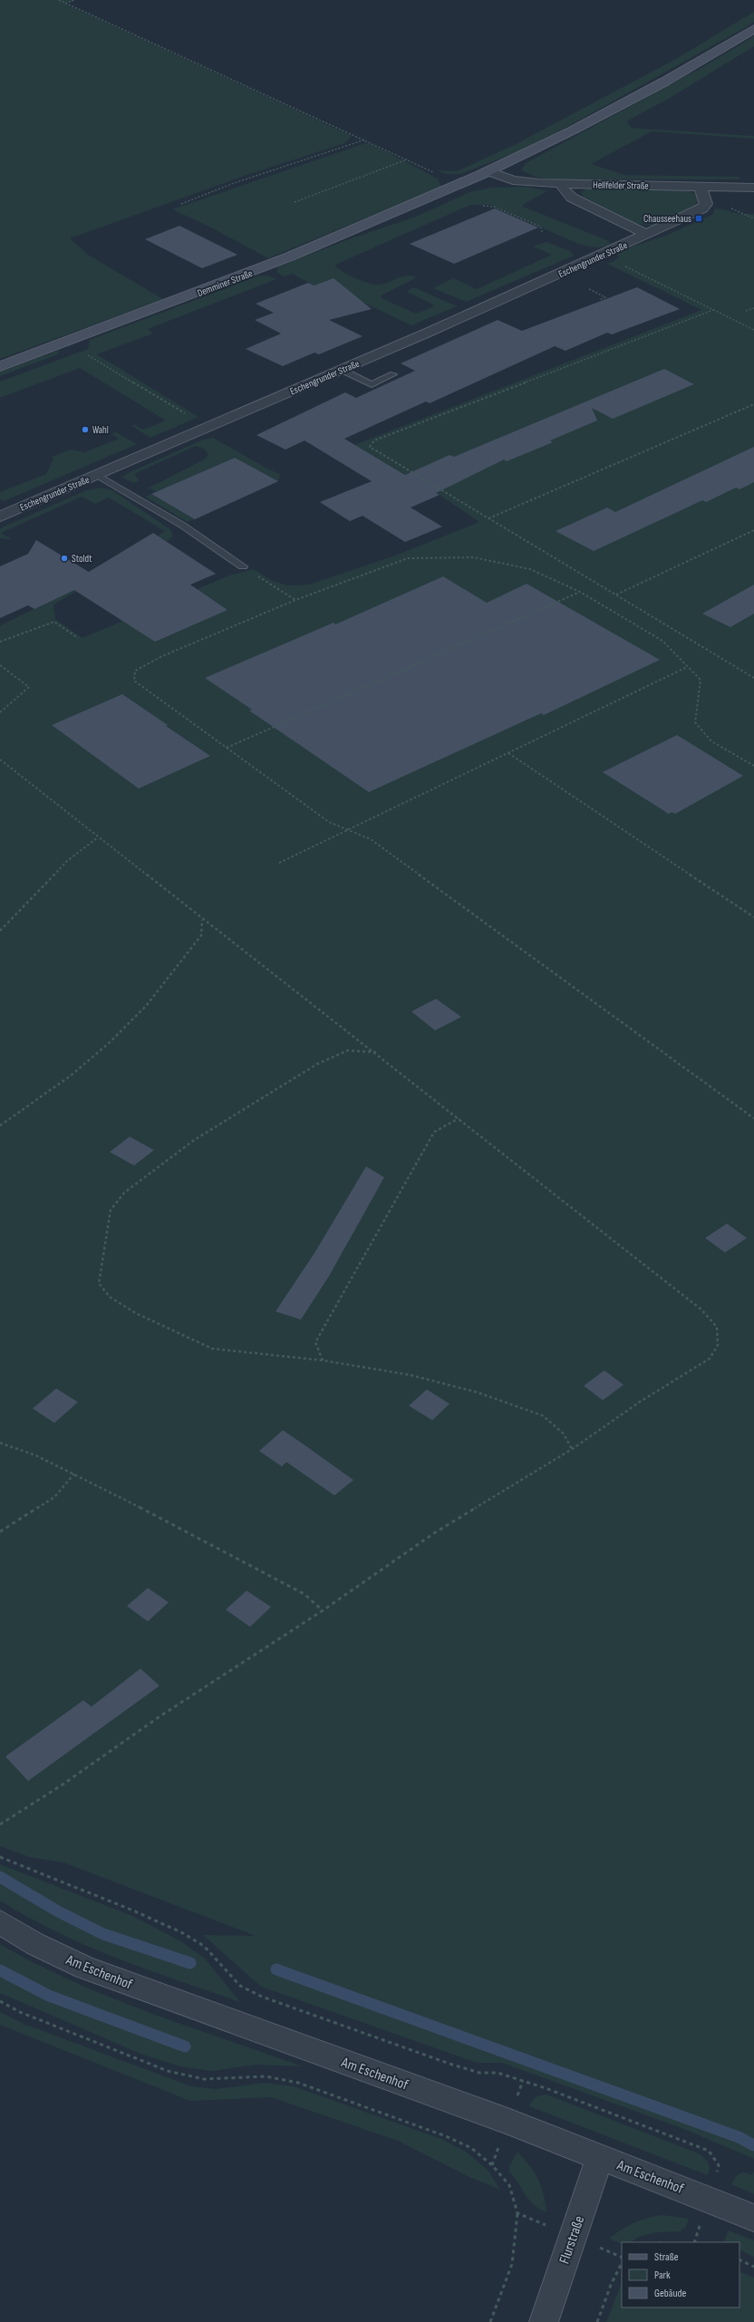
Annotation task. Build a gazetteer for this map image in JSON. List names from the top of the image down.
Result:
{
  "streets": {
    "main road": ["Demminer Straße"],
    "street": [
      "Hellfelder Straße",
      "Eschengrunder Straße",
      "Am Eschenhof",
      "Flurstraße"
    ]
  },
  "crossings": [
    ["Hellfelder Straße", "Eschengrunder Straße"],
    ["Hellfelder Straße", "Demminer Straße"],
    ["Am Eschenhof", "Flurstraße"]
  ],
  "places": {
    "transit": ["Chausseehaus"],
    "other": ["Wahl", "Stoldt"]
  },
  "legend": ["Straße", "Park", "Gebäude"]
}
